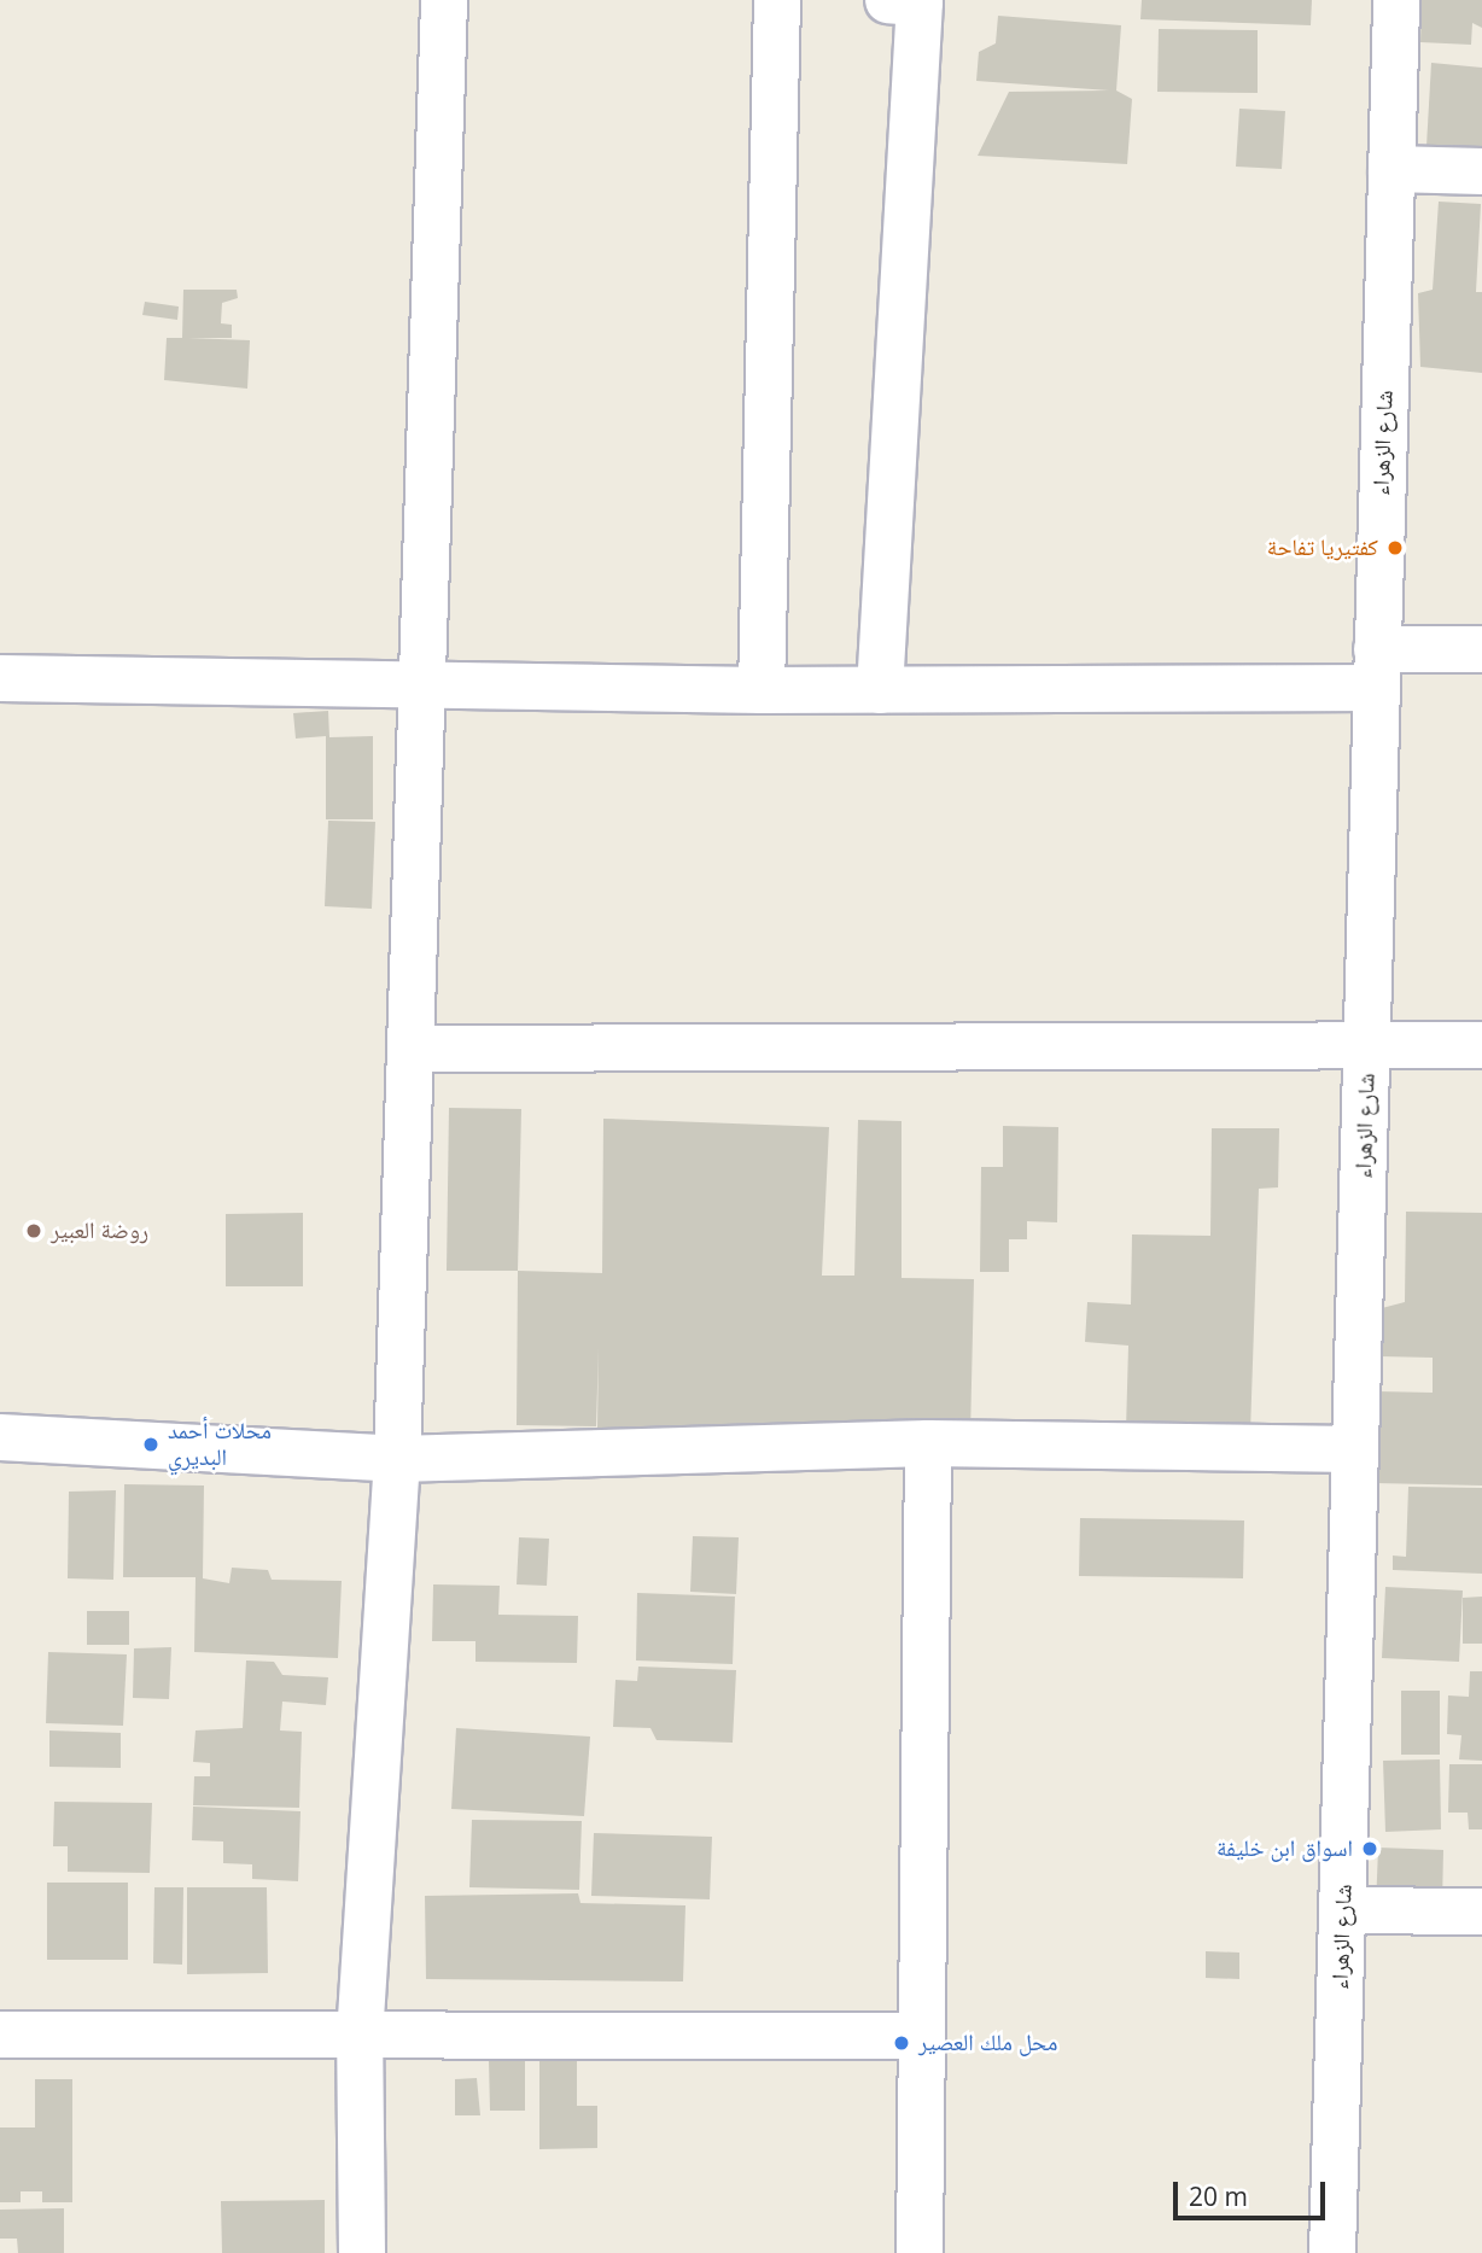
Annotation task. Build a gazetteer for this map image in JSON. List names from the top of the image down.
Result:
{
  "streets": {
    "street": ["شارع الزهراء"]
  },
  "places": [
    "كفتيريا تفاحة",
    "روضة العبير",
    "محلات أحمد البديري",
    "اسواق ابن خليفة",
    "محل ملك العصير"
  ],
  "scale_bar": "20 m"
}
